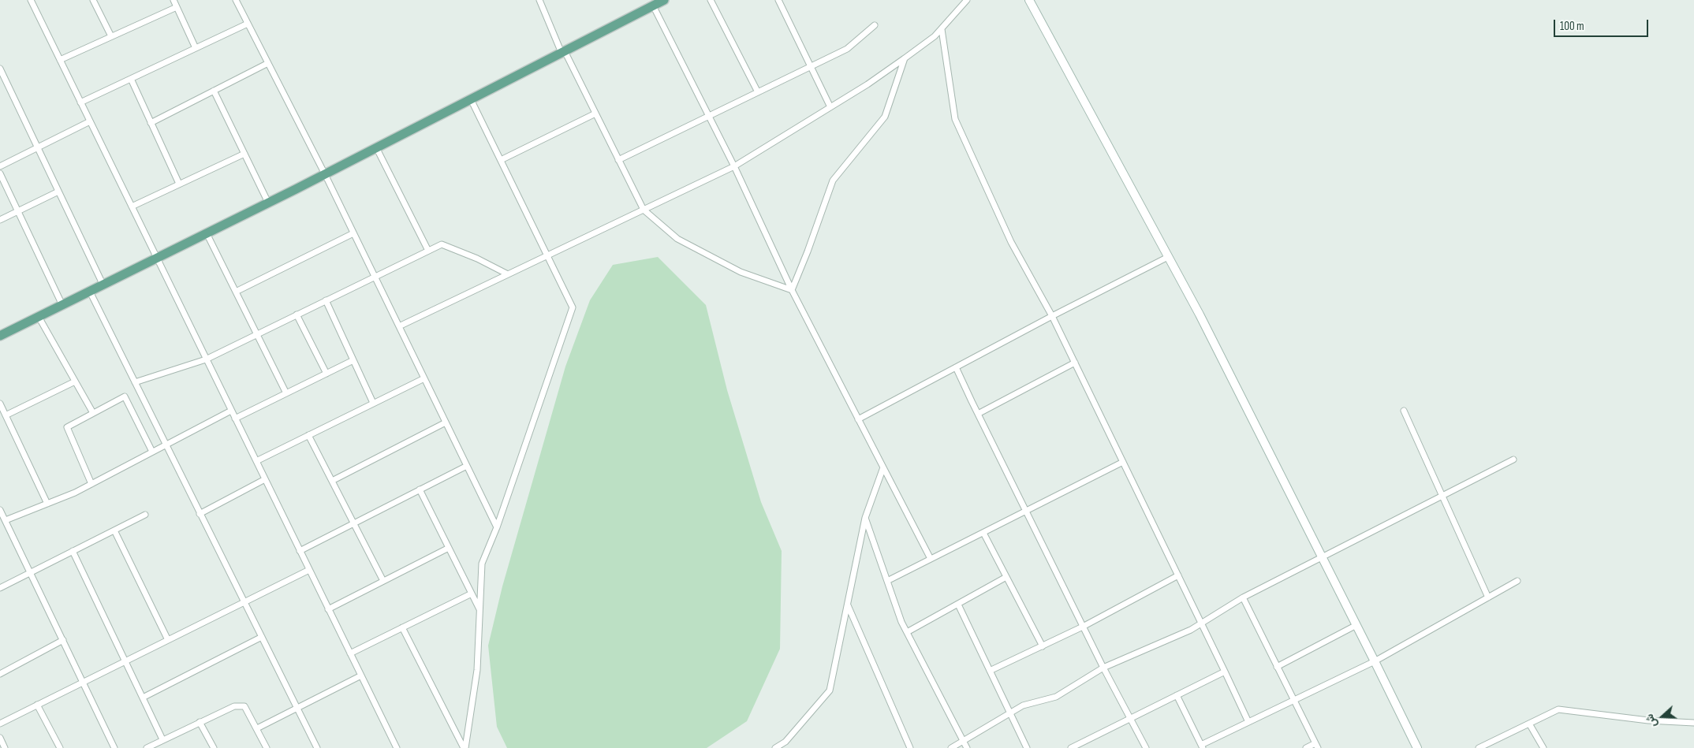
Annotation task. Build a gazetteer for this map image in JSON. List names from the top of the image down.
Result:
{
  "scale_bar": "100 m",
  "north": "left"
}
